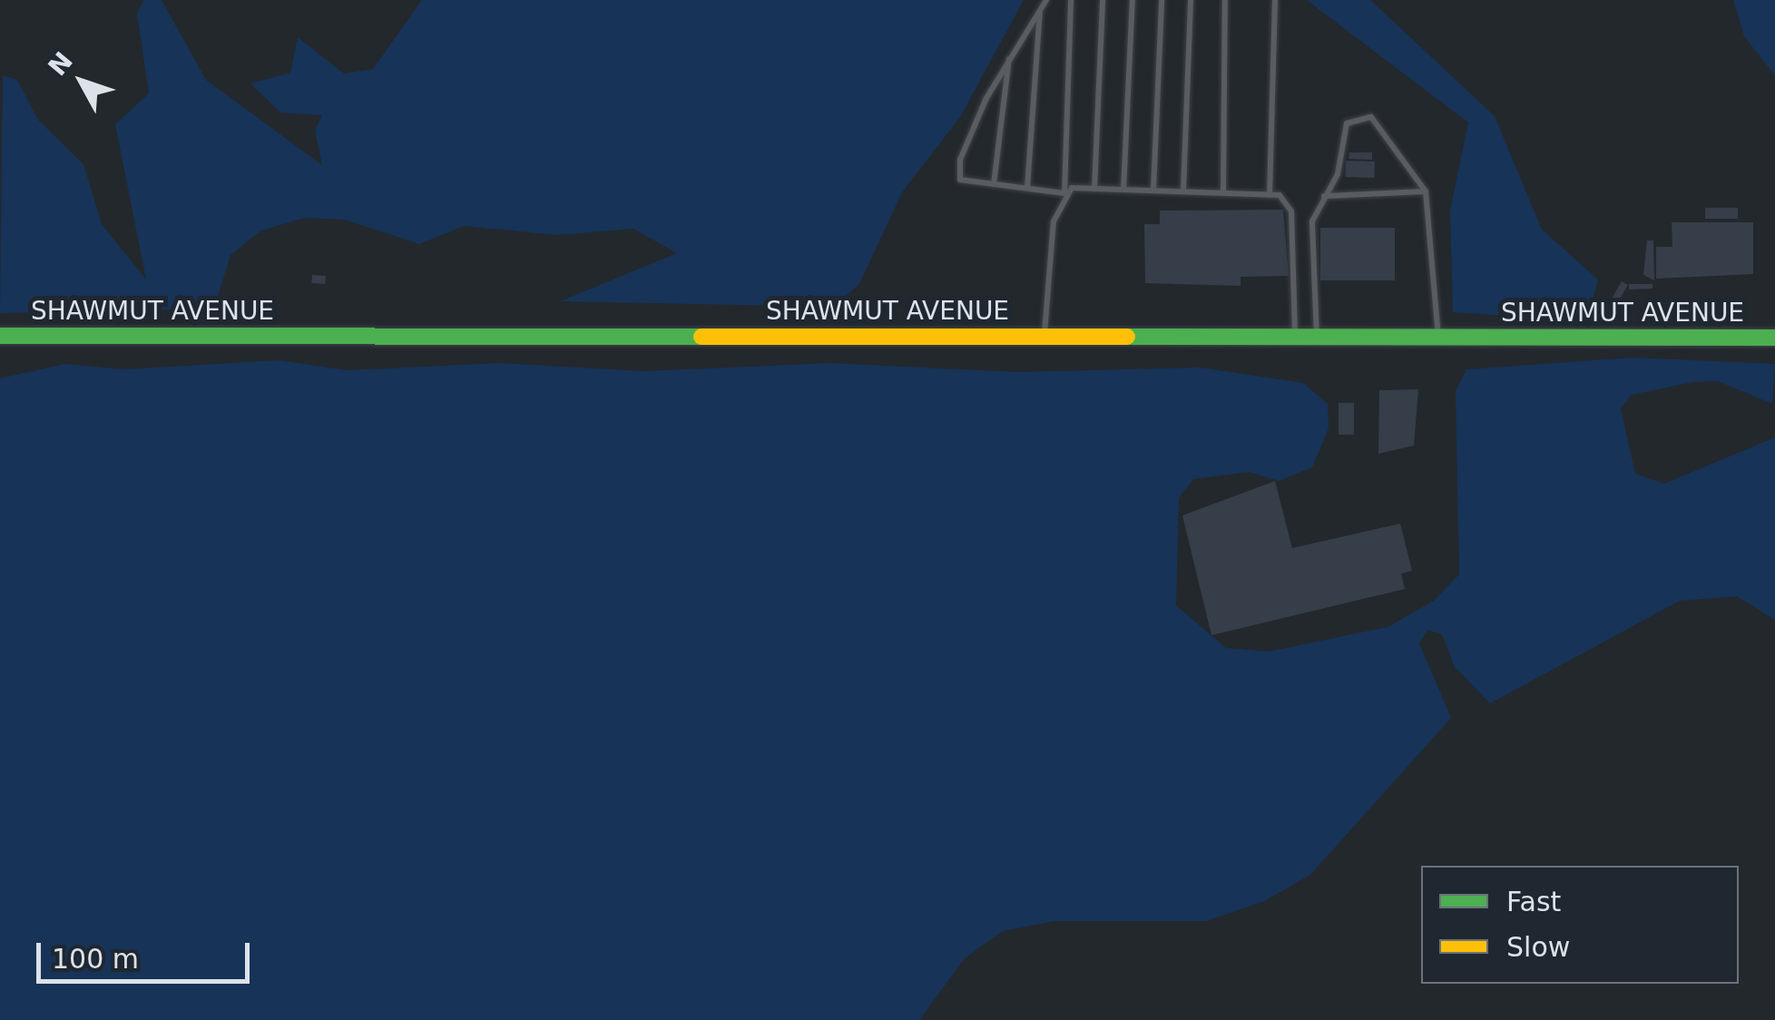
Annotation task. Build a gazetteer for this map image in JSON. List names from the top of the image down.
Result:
{
  "streets": {
    "street": ["SHAWMUT AVENUE"]
  },
  "legend": ["Fast", "Slow"],
  "scale_bar": "100 m",
  "north": "top left"
}
